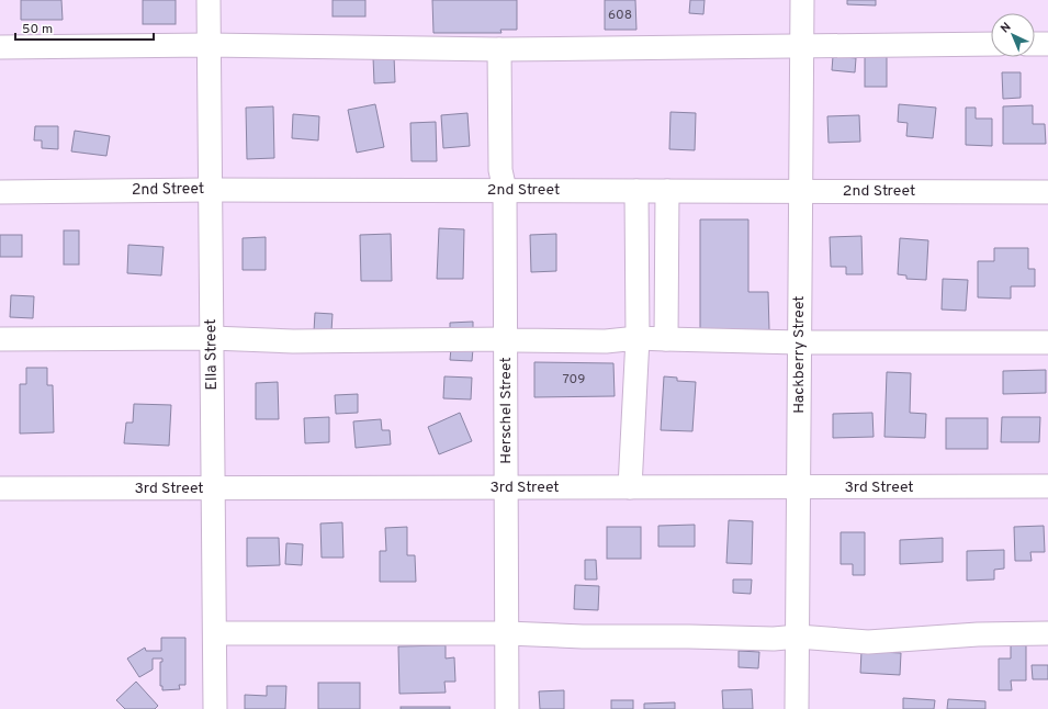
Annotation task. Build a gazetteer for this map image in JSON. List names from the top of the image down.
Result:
{
  "streets": {
    "street": [
      "2nd Street",
      "Ella Street",
      "Hackberry Street",
      "Herschel Street",
      "3rd Street"
    ]
  },
  "crossings": [
    ["2nd Street", "Ella Street"],
    ["2nd Street", "Hackberry Street"],
    ["2nd Street", "Herschel Street"],
    ["Ella Street", "3rd Street"],
    ["Hackberry Street", "3rd Street"],
    ["Herschel Street", "3rd Street"]
  ],
  "house_numbers": ["608", "709"],
  "scale_bar": "50 m",
  "north": "top left"
}
